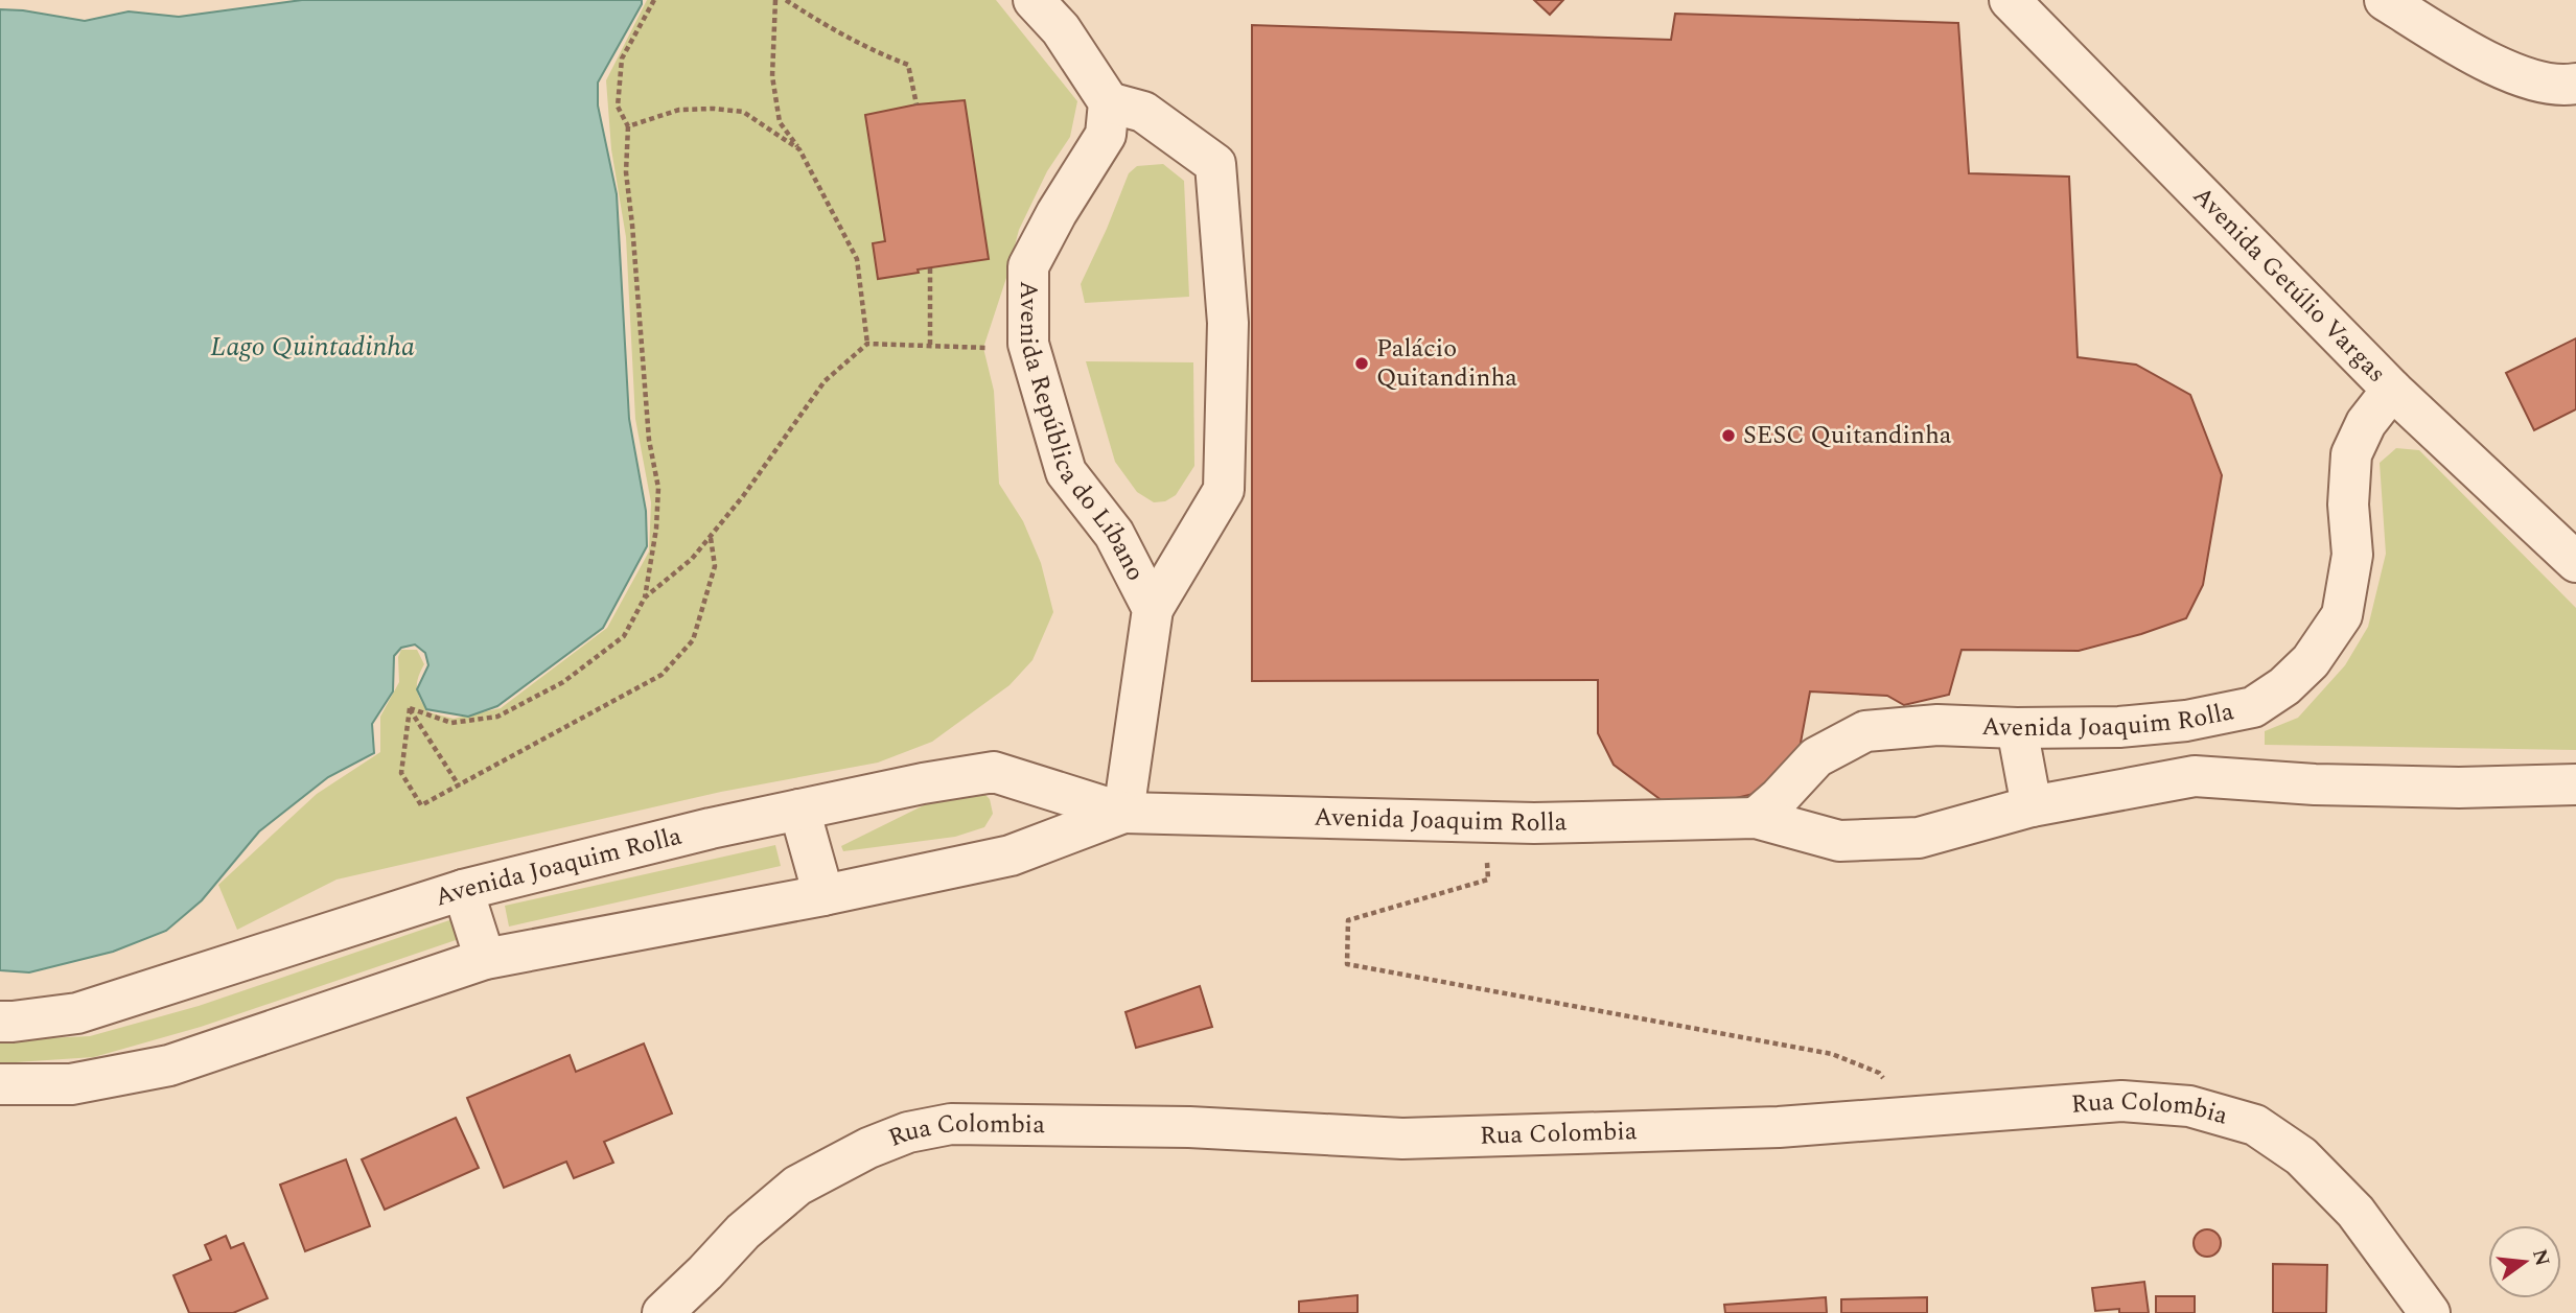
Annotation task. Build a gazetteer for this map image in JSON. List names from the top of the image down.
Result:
{
  "streets": {
    "street": [
      "Avenida Getúlio Vargas",
      "Avenida República do Líbano",
      "Avenida Joaquim Rolla",
      "Rua Colombia"
    ]
  },
  "crossings": [
    ["Avenida Getúlio Vargas", "Avenida Joaquim Rolla"],
    ["Avenida República do Líbano", "Avenida Joaquim Rolla"]
  ],
  "water": ["Lago Quintadinha"],
  "places": ["Palácio Quitandinha", "SESC Quitandinha"],
  "north": "right"
}
